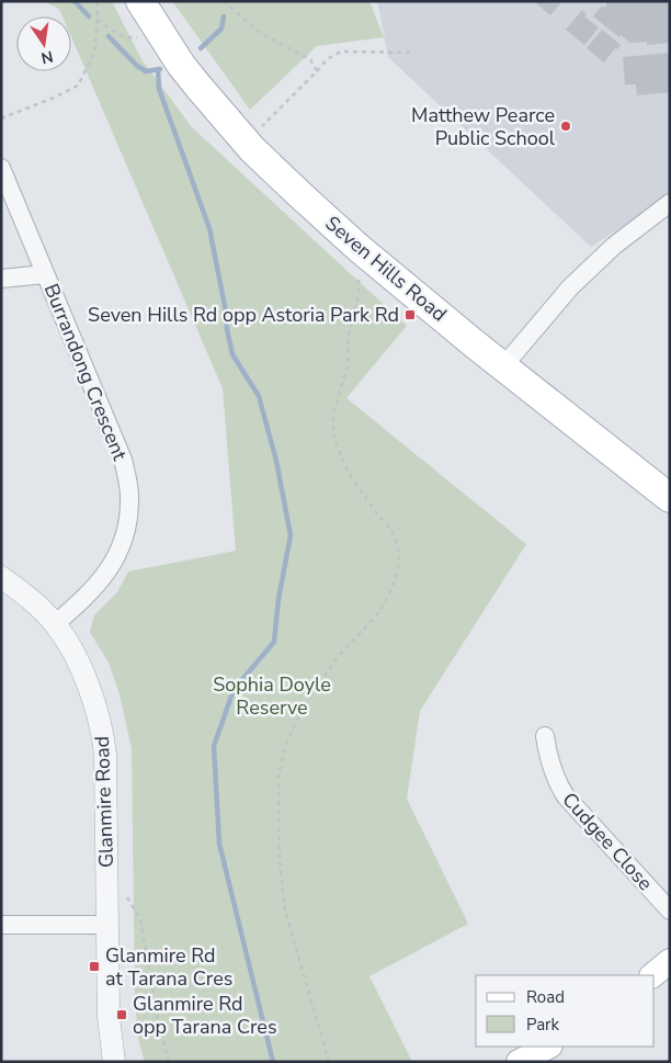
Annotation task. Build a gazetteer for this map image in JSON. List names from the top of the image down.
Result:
{
  "streets": {
    "main road": ["Seven Hills Road"],
    "street": ["Burrandong Crescent", "Glanmire Road", "Cudgee Close"]
  },
  "crossings": [
    ["Burrandong Crescent", "Glanmire Road"]
  ],
  "parks": ["Sophia Doyle Reserve"],
  "places": {
    "other": ["Matthew Pearce Public School"],
    "transit": ["Seven Hills Rd opp Astoria Park Rd", "Glanmire Rd at Tarana Cres", "Glanmire Rd opp Tarana Cres"]
  },
  "legend": ["Road", "Park"],
  "north": "bottom"
}
